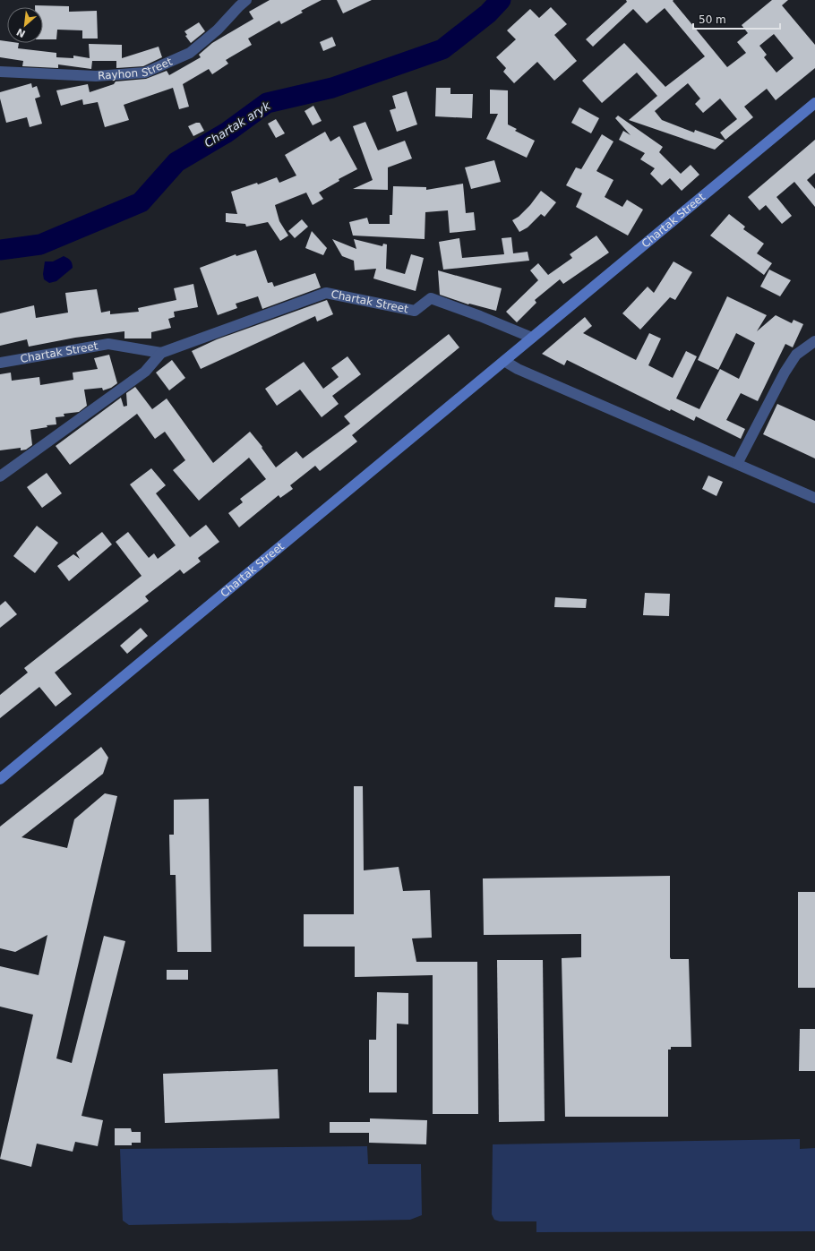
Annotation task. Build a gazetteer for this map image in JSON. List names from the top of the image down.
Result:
{
  "streets": {
    "street": ["Rayhon Street", "Chartak Street"]
  },
  "water": ["Chartak aryk"],
  "scale_bar": "50 m",
  "north": "bottom left"
}
